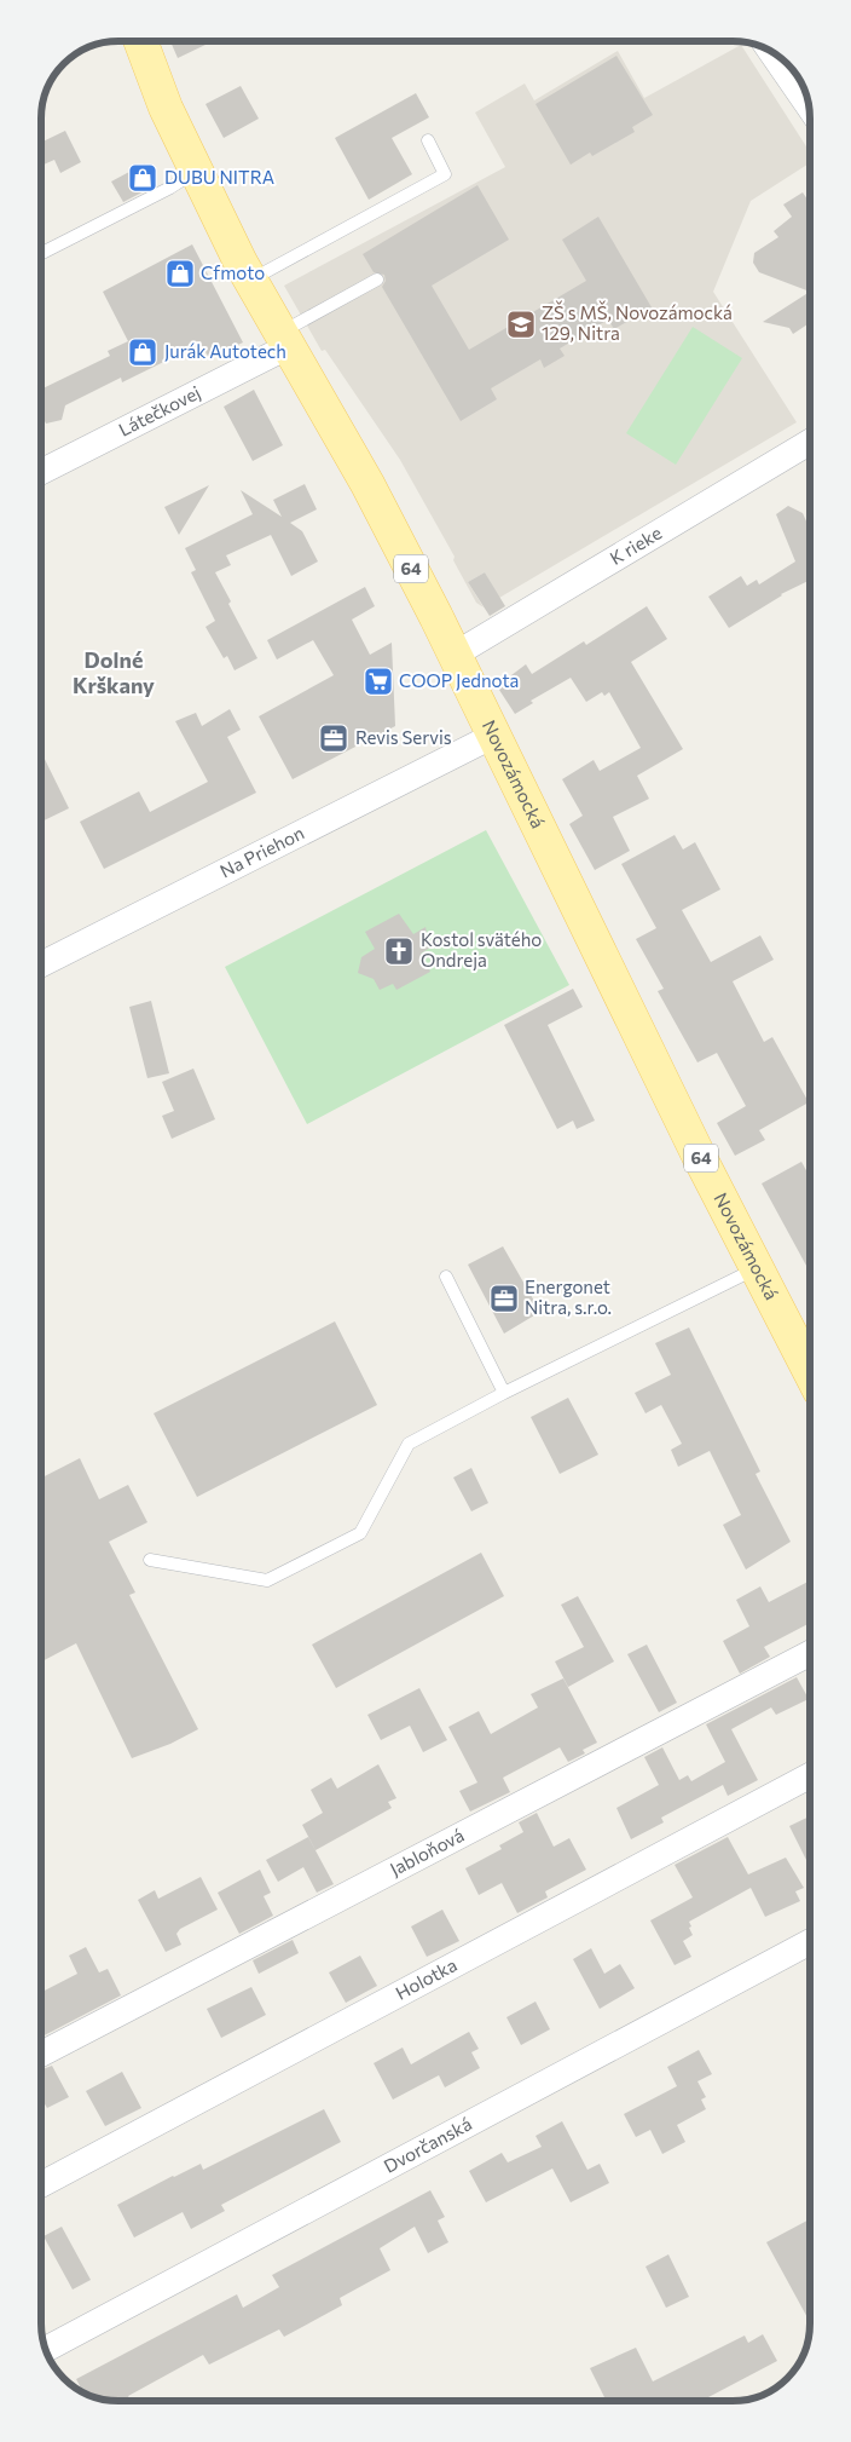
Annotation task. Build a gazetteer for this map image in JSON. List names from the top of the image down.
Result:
{
  "streets": {
    "main road": ["64", "Novozámocká"],
    "street": [
      "Látečkovej",
      "K rieke",
      "Na Priehon",
      "Jabloňová",
      "Holotka",
      "Dvorčanská"
    ]
  },
  "crossings": [
    ["Látečkovej", "Novozámocká"],
    ["K rieke", "Novozámocká"],
    ["Novozámocká", "Na Priehon"]
  ],
  "districts": ["Dolné Krškany"],
  "places": {
    "shop": ["DUBU NITRA", "Cfmoto", "Jurák Autotech"],
    "school or university": ["ZŠ s MŠ, Novozámocká 129, Nitra"],
    "supermarket": ["COOP Jednota"],
    "office": ["Revis Servis", "Energonet Nitra, s.r.o."],
    "church": ["Kostol svätého Ondreja"]
  }
}
